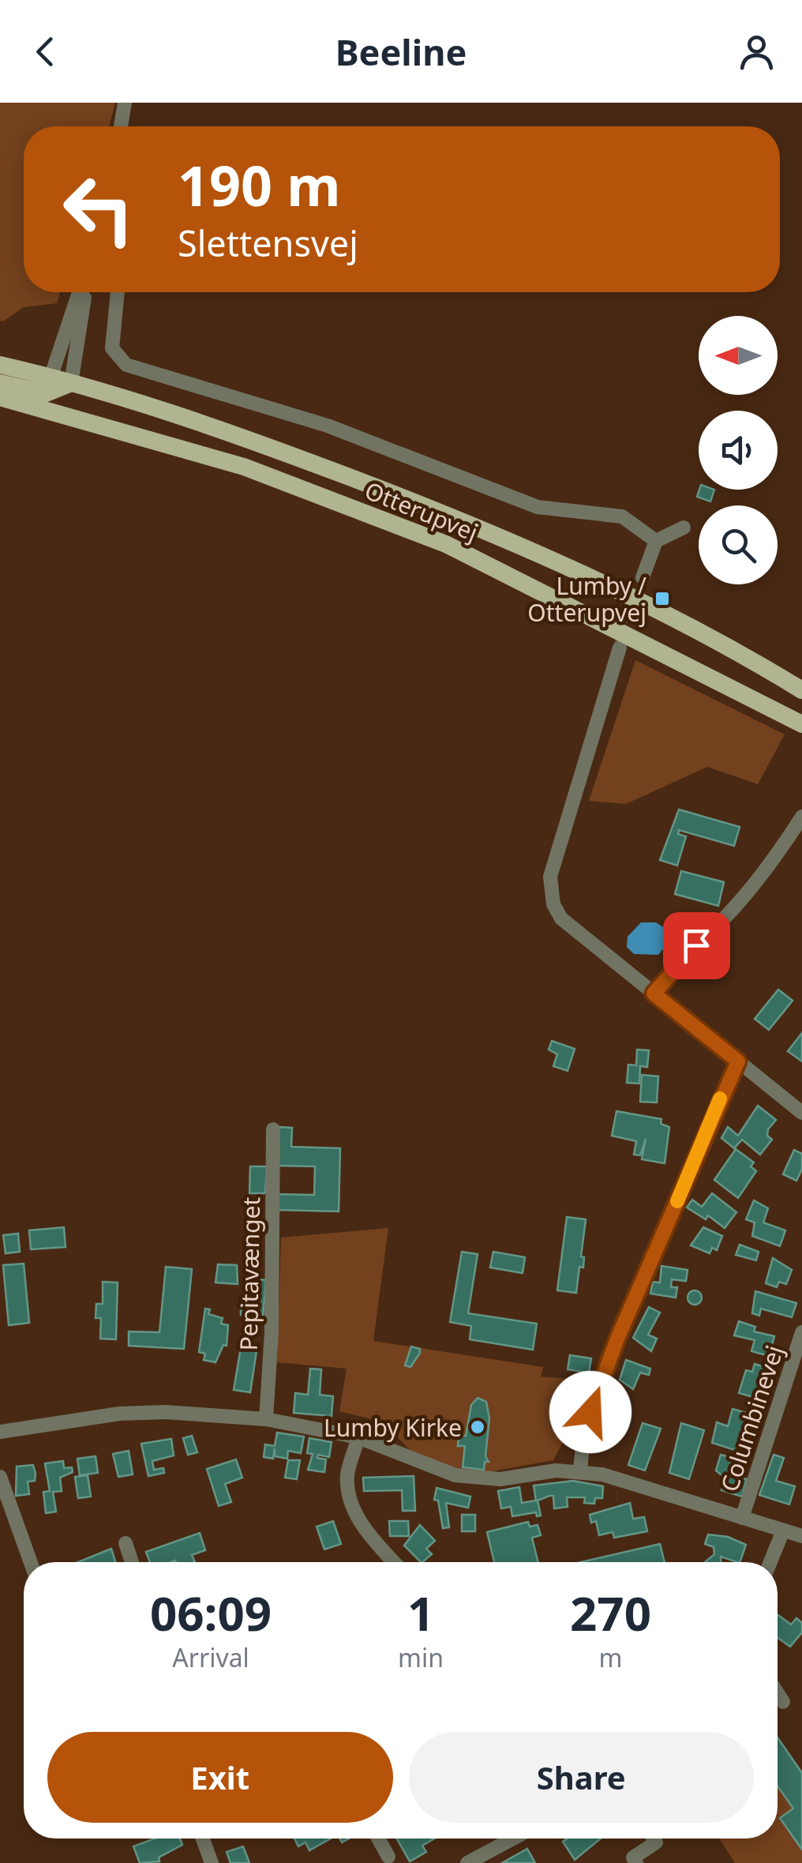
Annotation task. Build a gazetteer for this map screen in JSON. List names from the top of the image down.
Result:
{
  "streets": {
    "main road": ["Otterupvej"],
    "street": ["Pepitavænget", "Columbinevej"]
  },
  "places": {
    "transit": ["Lumby / Otterupvej"],
    "other": ["Lumby Kirke"]
  },
  "north": "left",
  "page": {
    "header": "Beeline",
    "turn": ["190 m", "Slettensvej"],
    "eta": [
      "06:09",
      "Arrival",
      "1",
      "min",
      "270",
      "m"
    ],
    "buttons": ["Exit", "Share"]
  }
}
